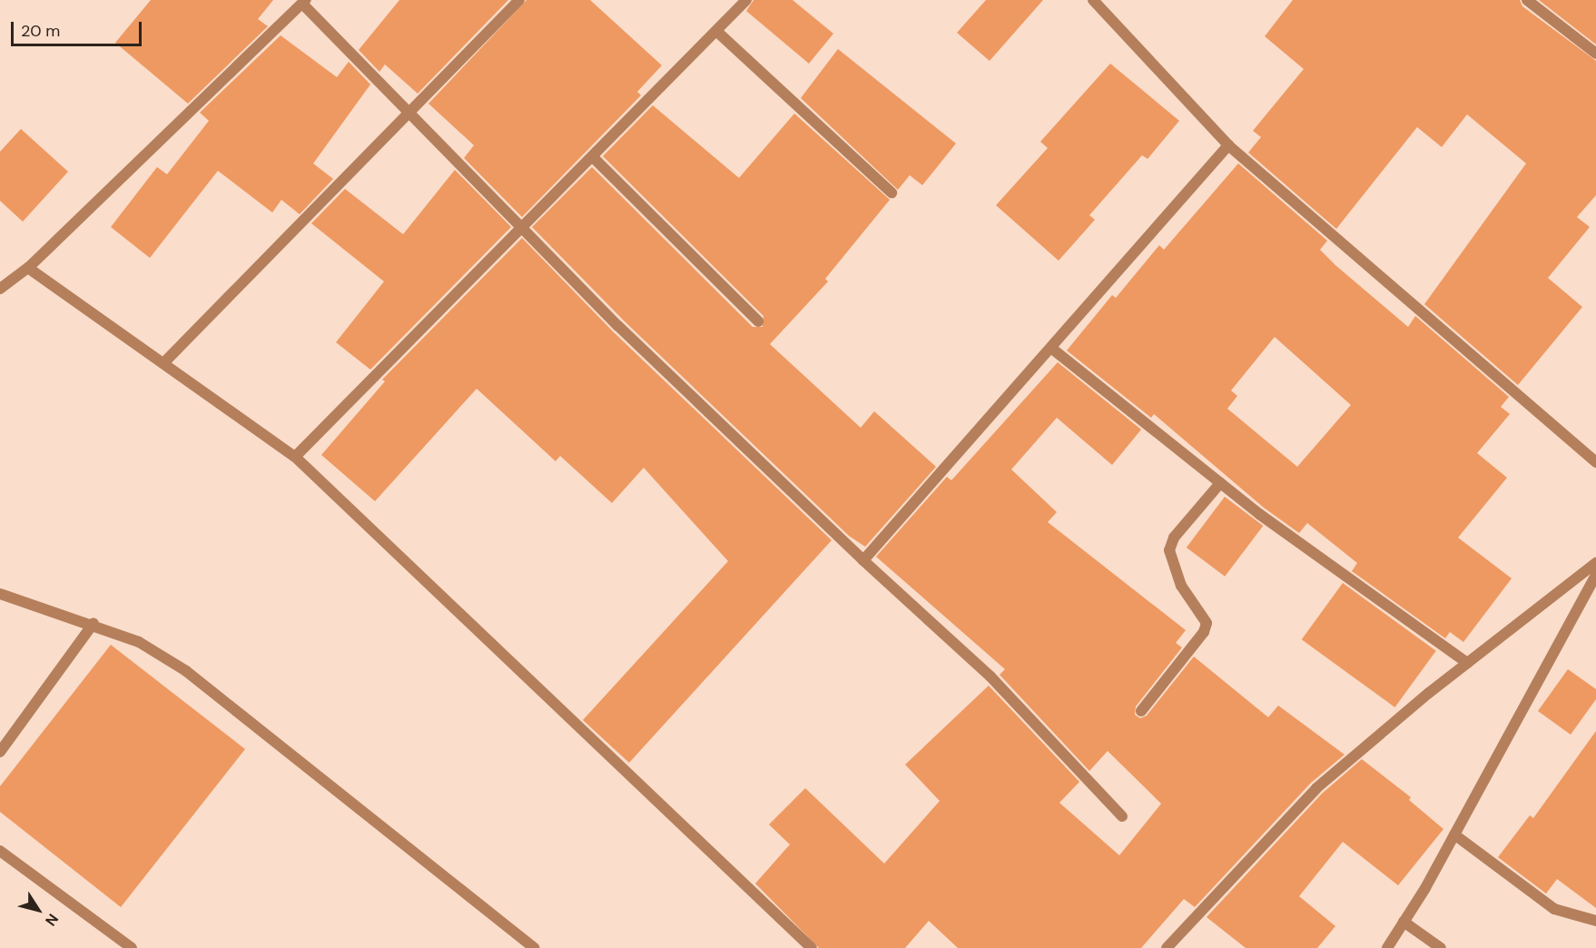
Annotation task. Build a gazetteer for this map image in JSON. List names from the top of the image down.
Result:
{
  "scale_bar": "20 m",
  "north": "bottom right"
}
